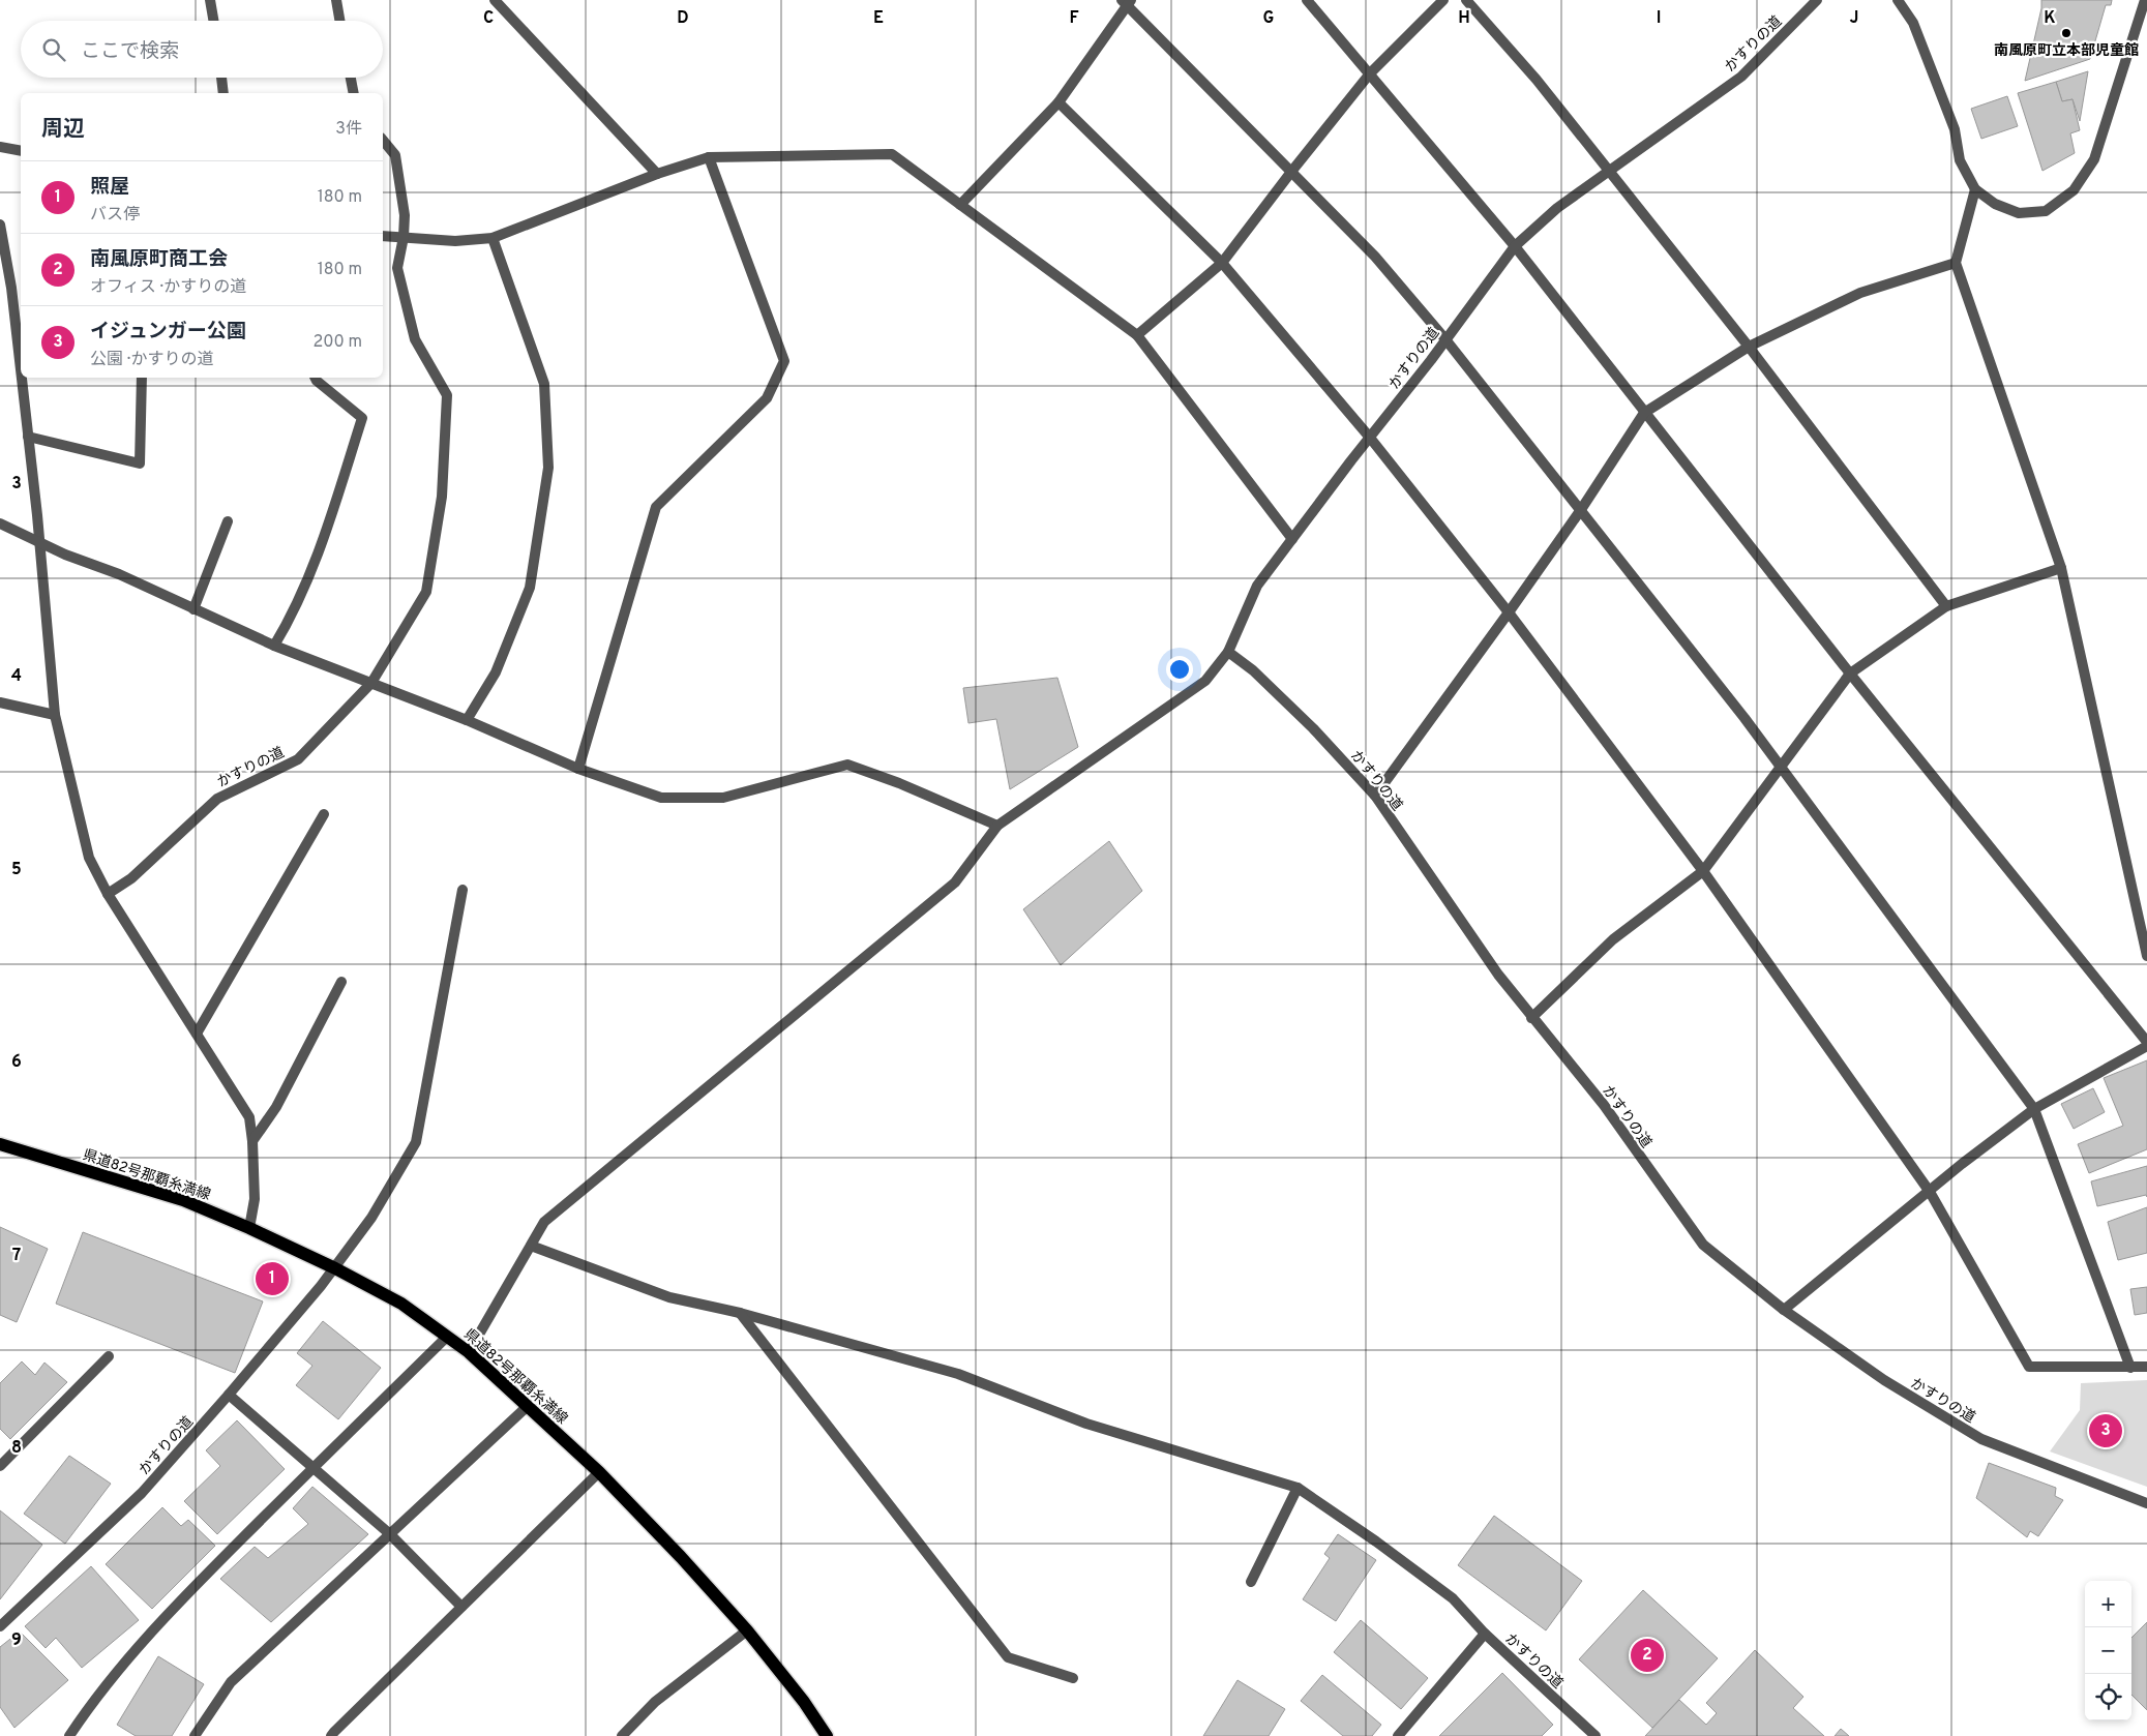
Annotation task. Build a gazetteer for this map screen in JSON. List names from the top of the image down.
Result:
{
  "streets": {
    "main road": ["県道82号那覇糸満線"],
    "street": ["かすりの道"]
  },
  "crossings": [
    ["かすりの道", "県道82号那覇糸満線"]
  ],
  "places": ["南風原町立本部児童館"],
  "page": {
    "search": "ここで検索",
    "heading": ["周辺", "3件"],
    "list": [
      {
        "mark": "1",
        "name": "照屋",
        "note": "バス停",
        "value": "180 m"
      },
      {
        "mark": "2",
        "name": "南風原町商工会",
        "note": "オフィス · かすりの道",
        "value": "180 m"
      },
      {
        "mark": "3",
        "name": "イジュンガー公園",
        "note": "公園 · かすりの道",
        "value": "200 m"
      }
    ],
    "pins": ["1", "3", "2"],
    "map_buttons": ["+", "−"]
  },
  "grid": {
    "columns": [
      "C",
      "D",
      "E",
      "F",
      "G",
      "H",
      "I",
      "J",
      "K"
    ],
    "rows": [
      "3",
      "4",
      "5",
      "6",
      "7",
      "8",
      "9"
    ]
  }
}
